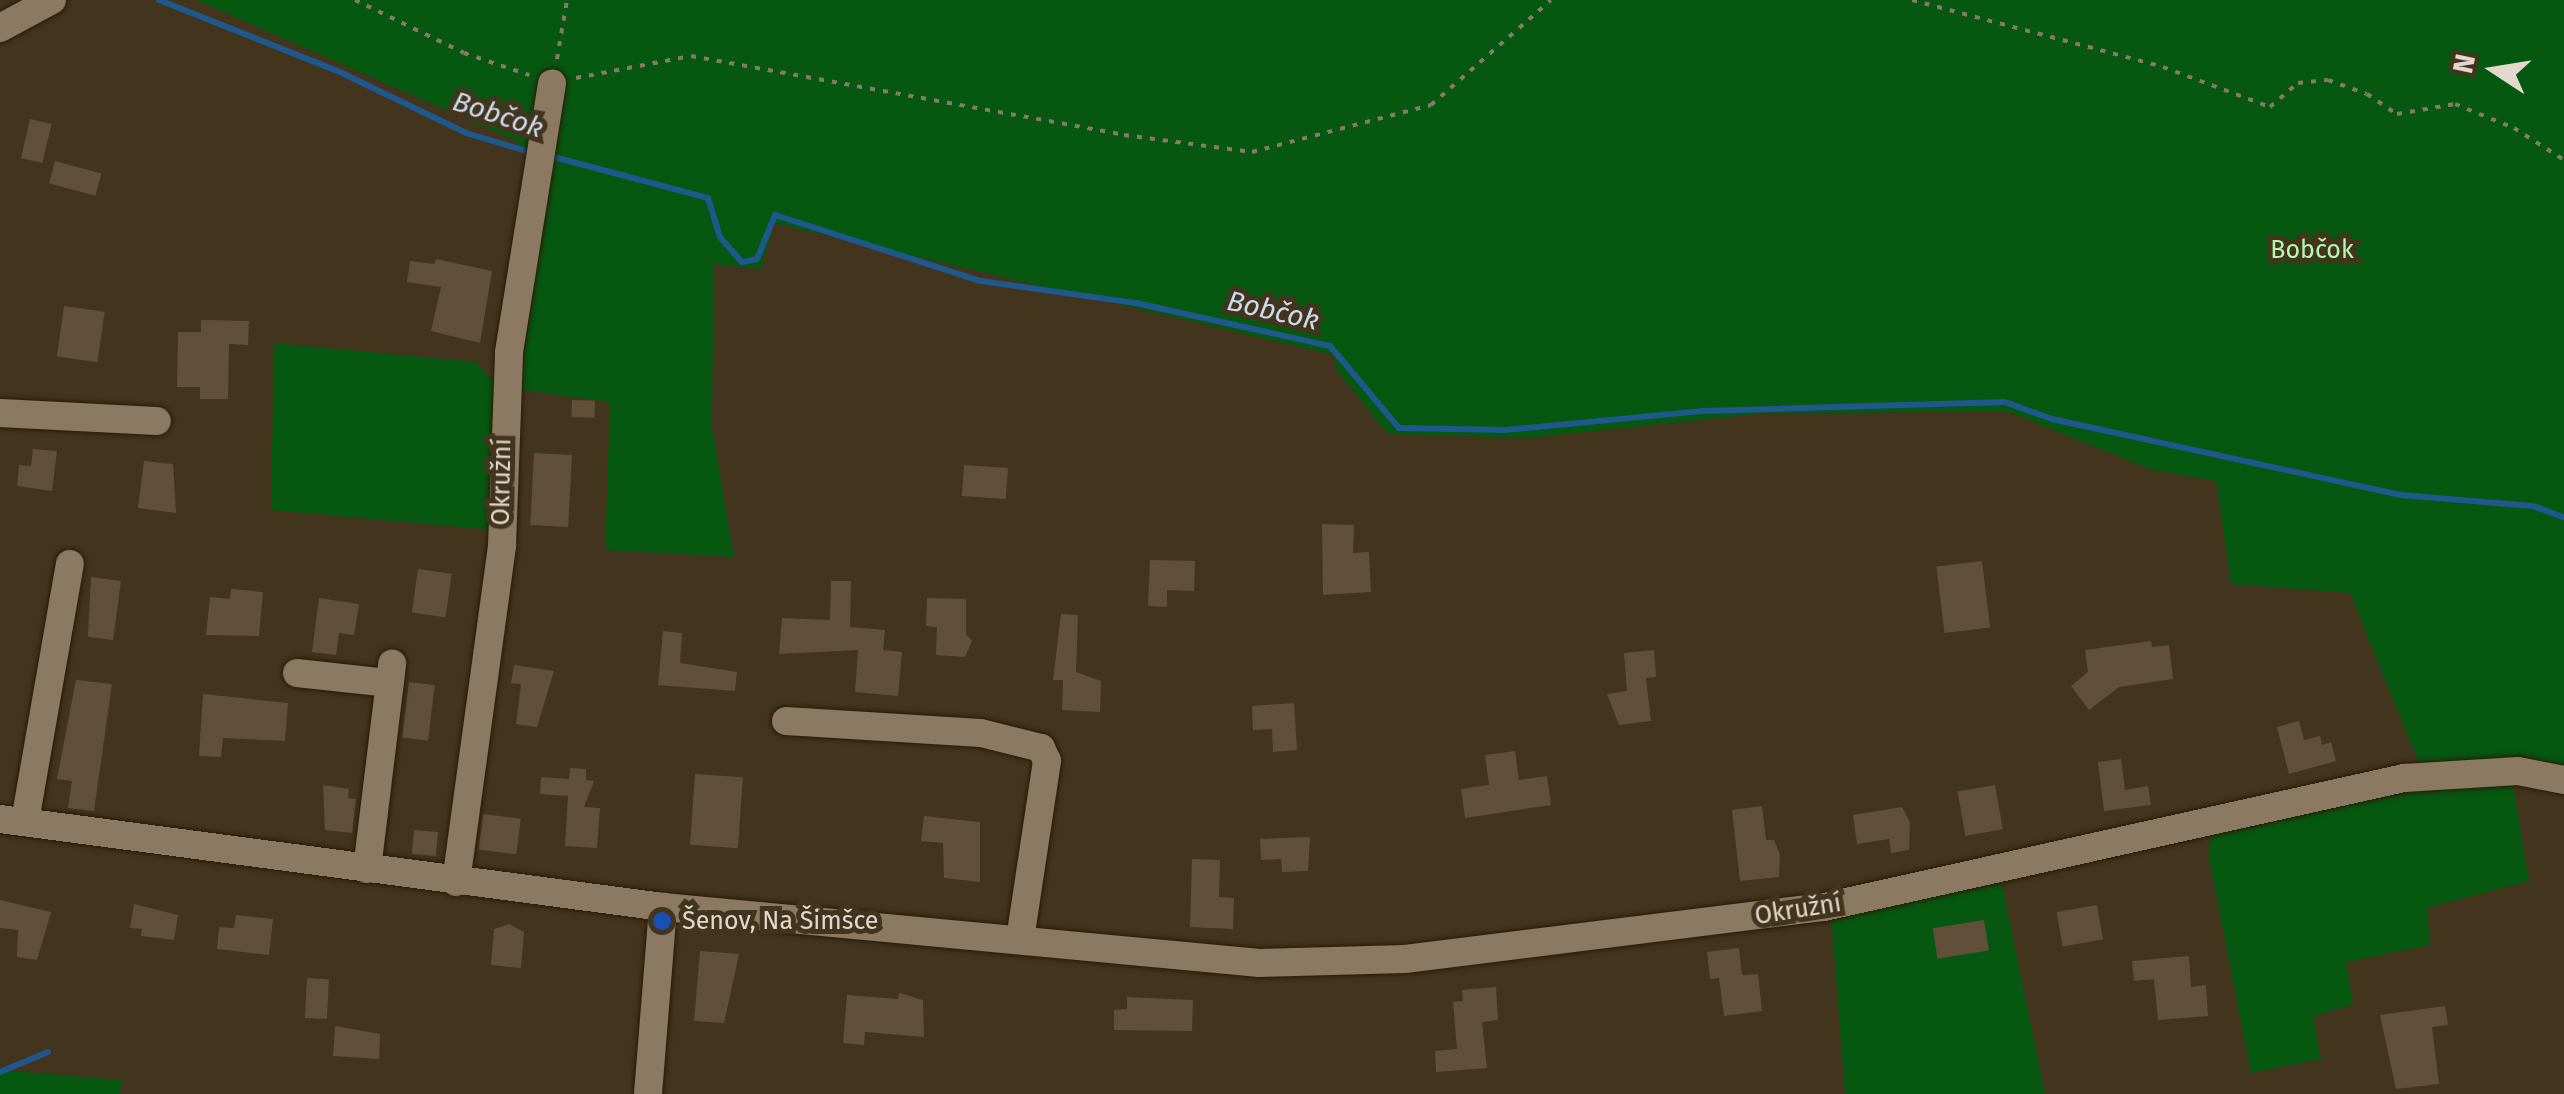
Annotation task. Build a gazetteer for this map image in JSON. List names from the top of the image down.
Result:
{
  "streets": {
    "street": ["Okružní"]
  },
  "water": ["Bobčok"],
  "parks": ["Bobčok"],
  "places": ["Šenov, Na Šimšce"],
  "north": "left"
}
